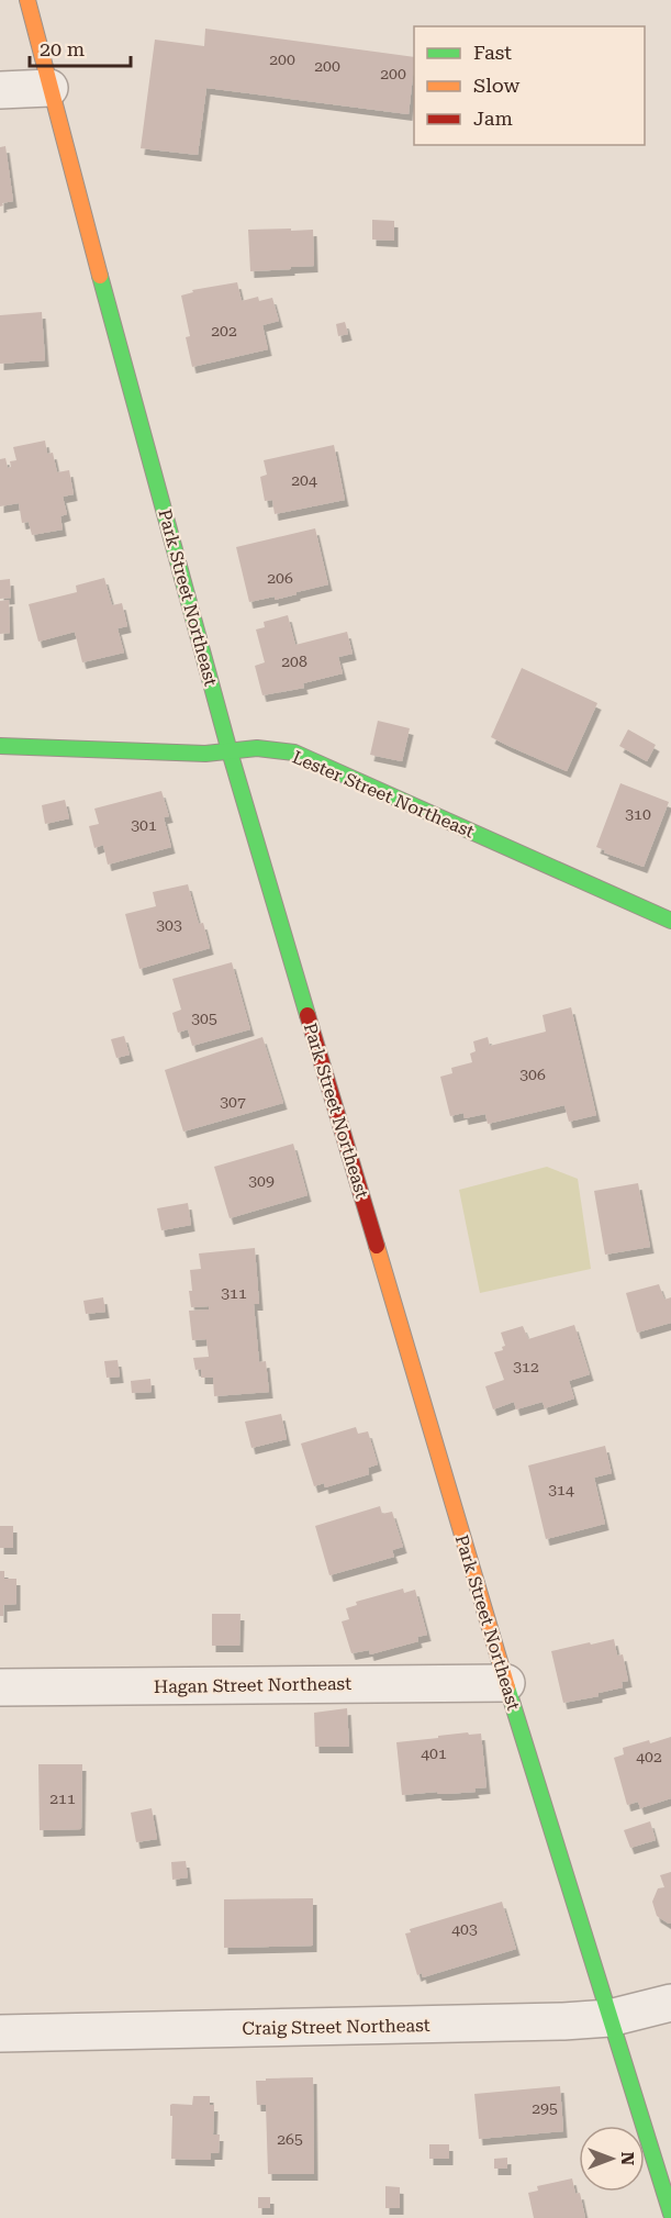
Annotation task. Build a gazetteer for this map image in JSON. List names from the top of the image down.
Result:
{
  "streets": {
    "street": [
      "Park Street Northeast",
      "Lester Street Northeast",
      "Hagan Street Northeast",
      "Craig Street Northeast"
    ]
  },
  "crossings": [
    ["Park Street Northeast", "Lester Street Northeast"],
    ["Park Street Northeast", "Hagan Street Northeast"],
    ["Park Street Northeast", "Craig Street Northeast"]
  ],
  "house_numbers": [
    "200",
    "200",
    "200",
    "202",
    "204",
    "206",
    "208",
    "310",
    "301",
    "303",
    "305",
    "306",
    "307",
    "309",
    "311",
    "312",
    "314",
    "401",
    "402",
    "211",
    "403",
    "295",
    "265"
  ],
  "legend": ["Fast", "Slow", "Jam"],
  "scale_bar": "20 m",
  "north": "right"
}
